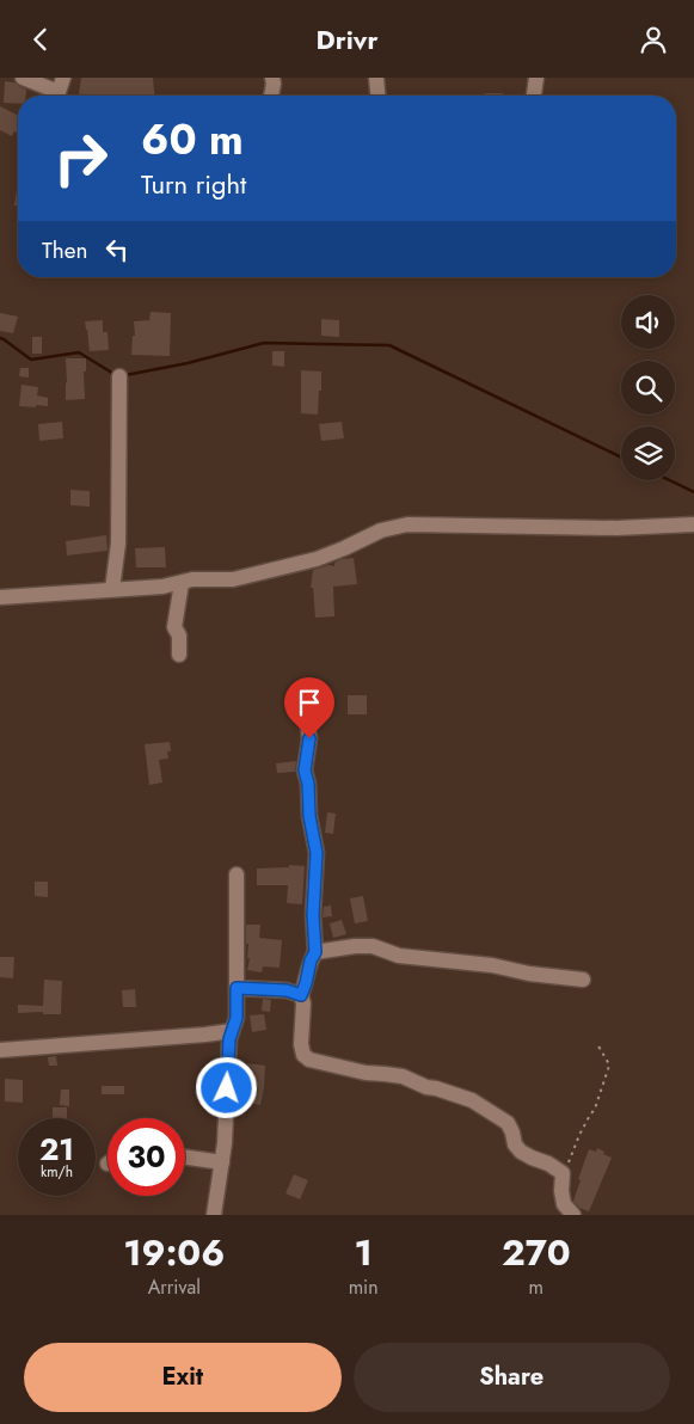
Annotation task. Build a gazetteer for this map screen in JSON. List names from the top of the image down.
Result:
{
  "page": {
    "header": "Drivr",
    "turn": ["60 m", "Turn right"],
    "then": "Then",
    "speed": "21 km/h",
    "limit": "30",
    "eta": [
      "19:06",
      "Arrival",
      "1",
      "min",
      "270",
      "m"
    ],
    "buttons": ["Exit", "Share"]
  }
}
